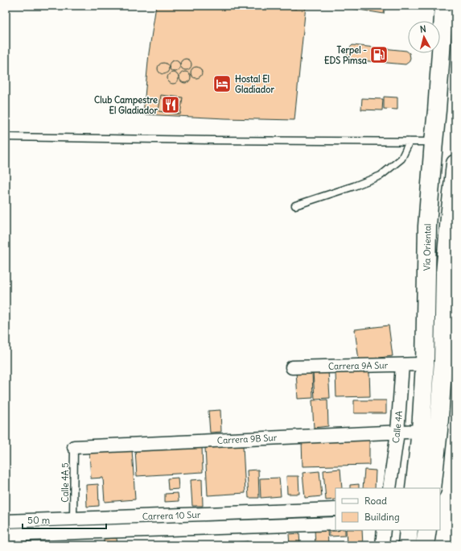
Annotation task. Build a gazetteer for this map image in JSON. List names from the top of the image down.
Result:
{
  "streets": {
    "highway": ["Vía Oriental"],
    "street": [
      "Carrera 9A Sur",
      "Calle 4A",
      "Carrera 9B Sur",
      "Carrera 10 Sur"
    ],
    "lane": ["Calle 4A 5"]
  },
  "crossings": [
    ["Vía Oriental", "Carrera 9A Sur"],
    ["Vía Oriental", "Carrera 9B Sur"],
    ["Carrera 9A Sur", "Calle 4A"],
    ["Calle 4A", "Carrera 9B Sur"],
    ["Carrera 9B Sur", "Calle 4A 5"],
    ["Calle 4A 5", "Carrera 10 Sur"]
  ],
  "places": {
    "fuel station": ["Terpel - EDS Pimsa"],
    "hotel": ["Hostal El Gladiador"],
    "restaurant": ["Club Campestre El Gladiador"]
  },
  "legend": ["Road", "Building"],
  "scale_bar": "50 m",
  "north": "top"
}
